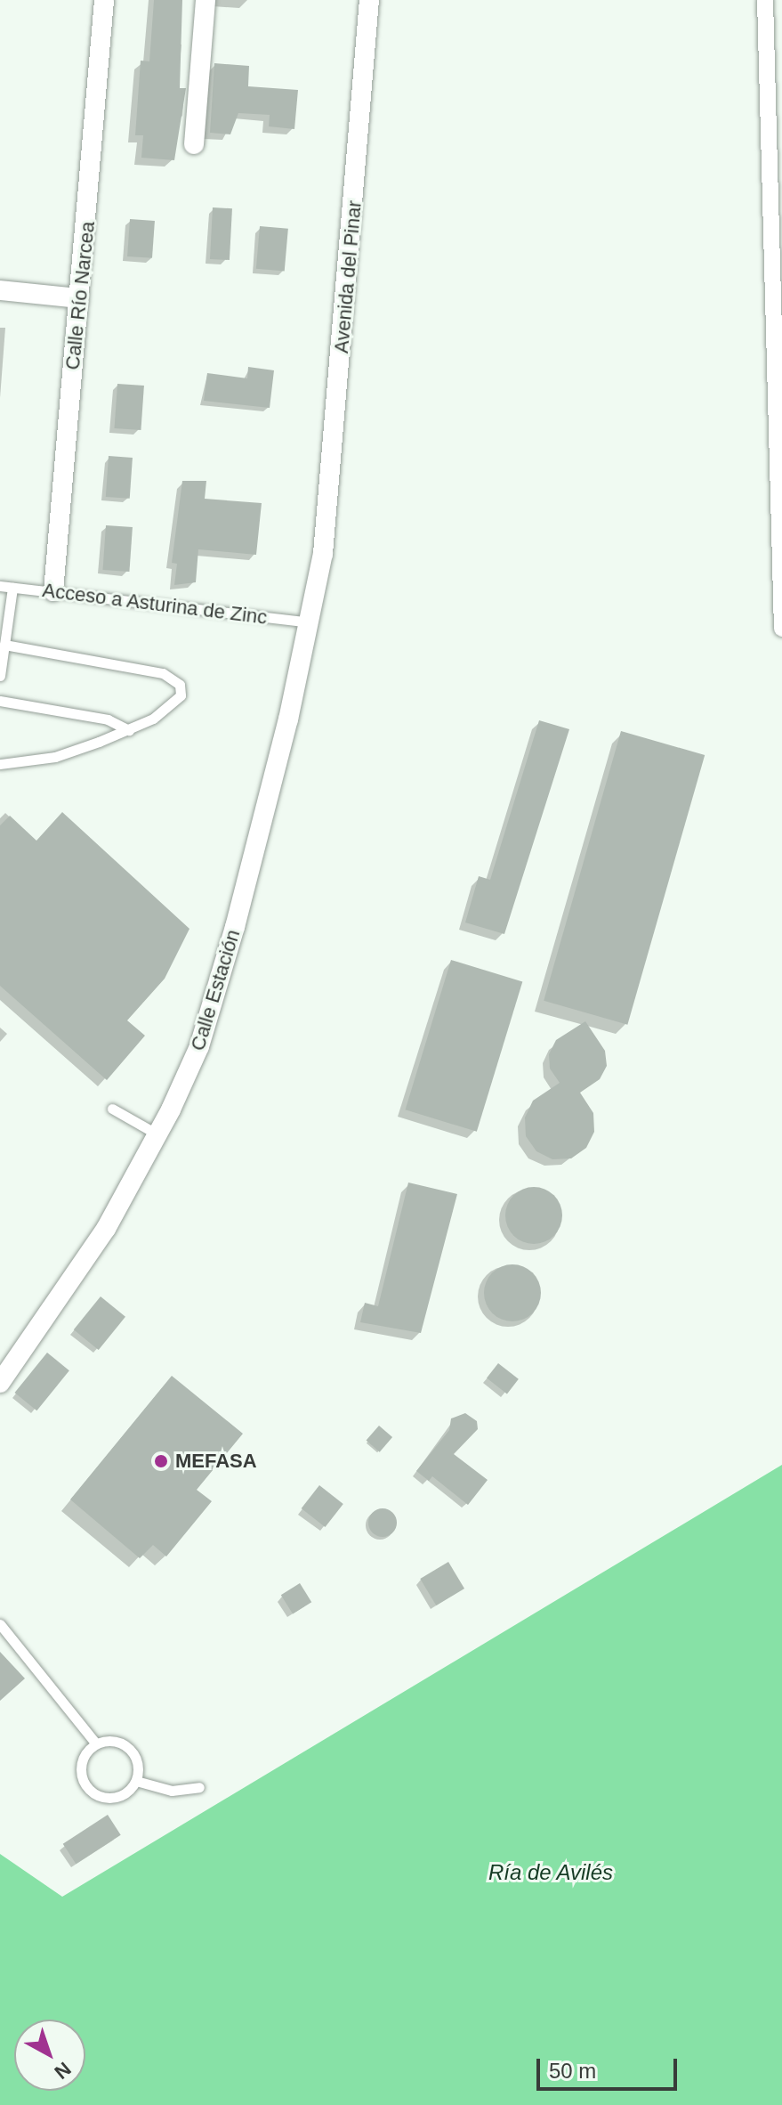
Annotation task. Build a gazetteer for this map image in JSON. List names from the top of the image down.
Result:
{
  "streets": {
    "street": ["Avenida del Pinar", "Calle Río Narcea", "Calle Estación"],
    "lane": ["Acceso a Asturina de Zinc"]
  },
  "crossings": [
    ["Avenida del Pinar", "Calle Estación"],
    ["Calle Río Narcea", "Acceso a Asturina de Zinc"],
    ["Acceso a Asturina de Zinc", "Calle Estación"]
  ],
  "water": ["Ría de Avilés"],
  "places": ["MEFASA"],
  "scale_bar": "50 m",
  "north": "bottom right"
}
